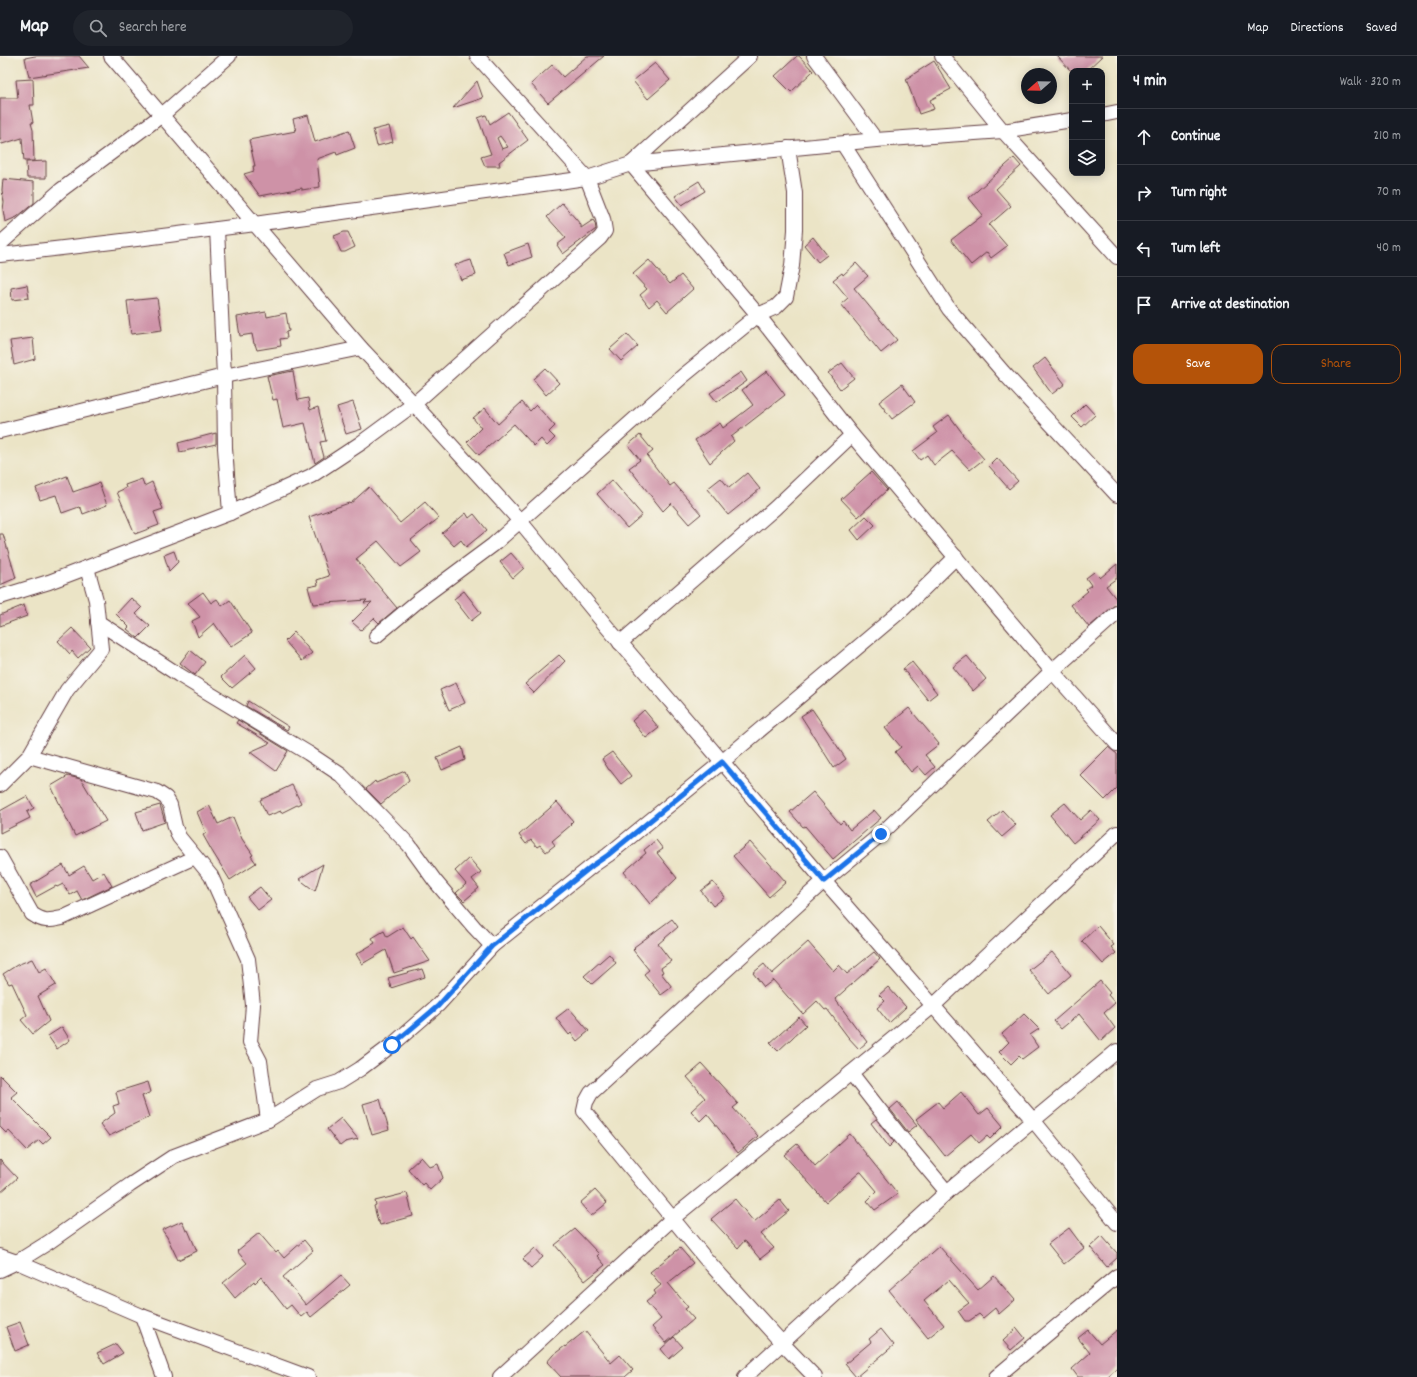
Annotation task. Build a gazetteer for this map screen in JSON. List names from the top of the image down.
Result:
{
  "north": "left",
  "page": {
    "header": "Map",
    "search": "Search here",
    "nav": ["Map", "Directions", "Saved"],
    "heading": ["4 min", "Walk · 320 m"],
    "map_buttons": ["+", "−"],
    "list": [
      ["Continue", "210 m"],
      ["Turn right", "70 m"],
      ["Turn left", "40 m"],
      "Arrive at destination"
    ],
    "buttons": ["Save", "Share"]
  }
}
